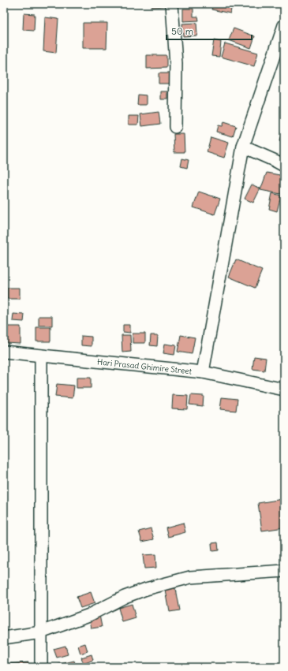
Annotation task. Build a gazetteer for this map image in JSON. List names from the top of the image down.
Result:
{
  "streets": {
    "street": ["Hari Prasad Ghimire Street"]
  },
  "scale_bar": "50 m"
}
